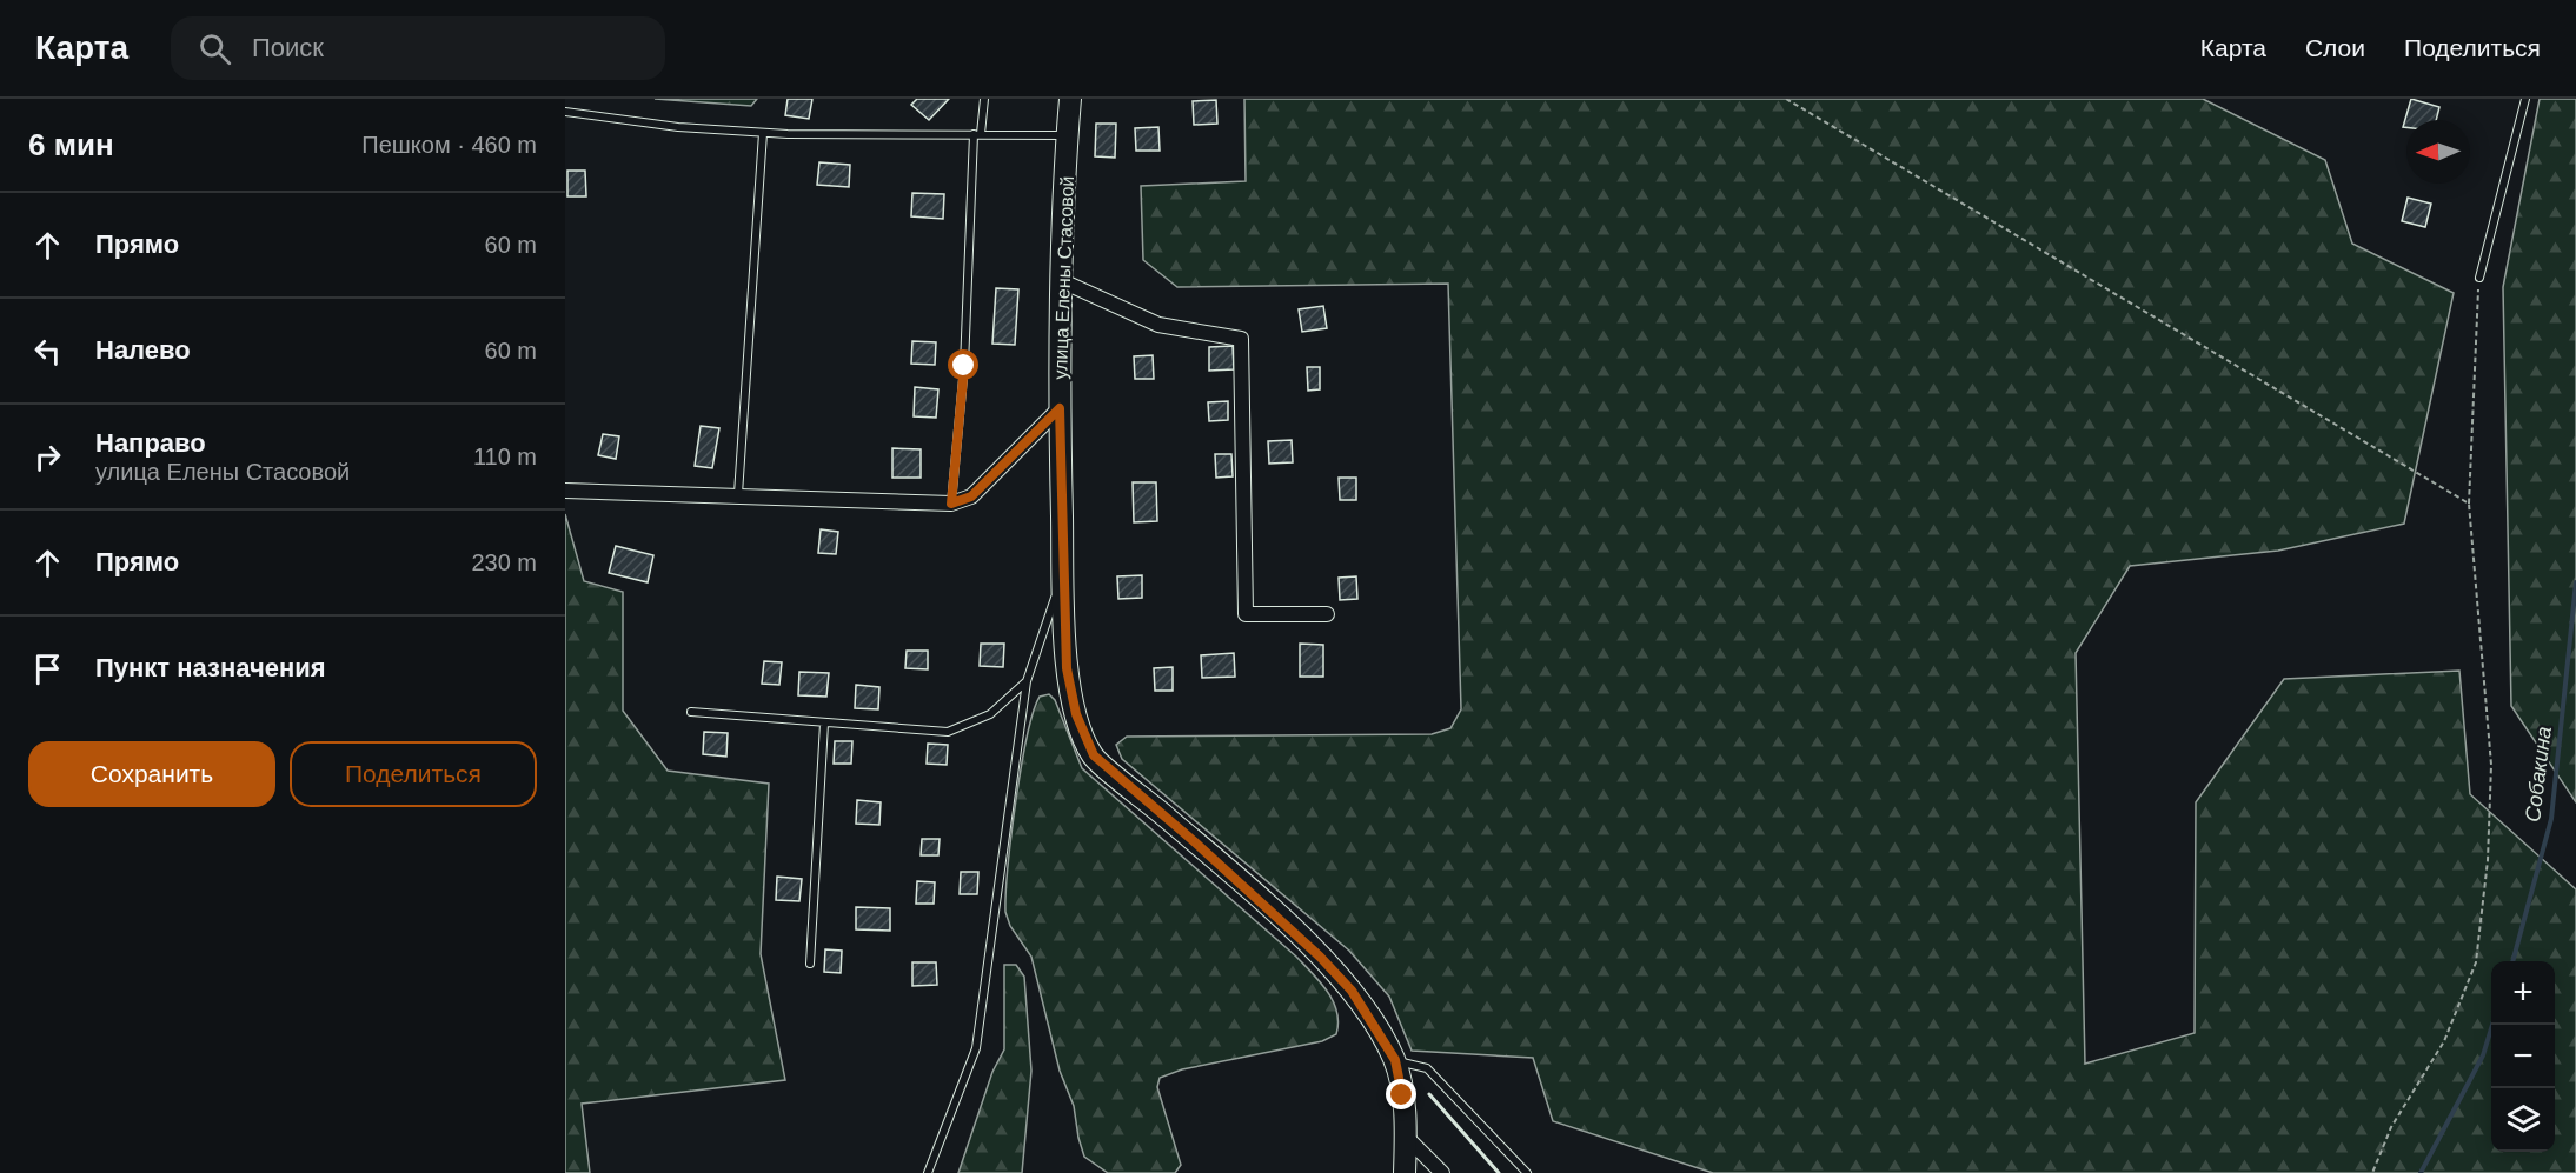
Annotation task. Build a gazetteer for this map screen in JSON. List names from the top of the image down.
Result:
{
  "streets": {
    "main road": ["улица Елены Стасовой"]
  },
  "water": ["Собакина"],
  "north": "left",
  "page": {
    "header": "Карта",
    "search": "Поиск",
    "nav": ["Карта", "Слои", "Поделиться"],
    "heading": ["6 мин", "Пешком · 460 m"],
    "list": [
      ["Прямо", "60 m"],
      ["Налево", "60 m"],
      ["Направо", "улица Елены Стасовой", "110 m"],
      ["Прямо", "230 m"],
      "Пункт назначения"
    ],
    "buttons": ["Сохранить", "Поделиться"],
    "map_buttons": ["+", "−"]
  }
}
